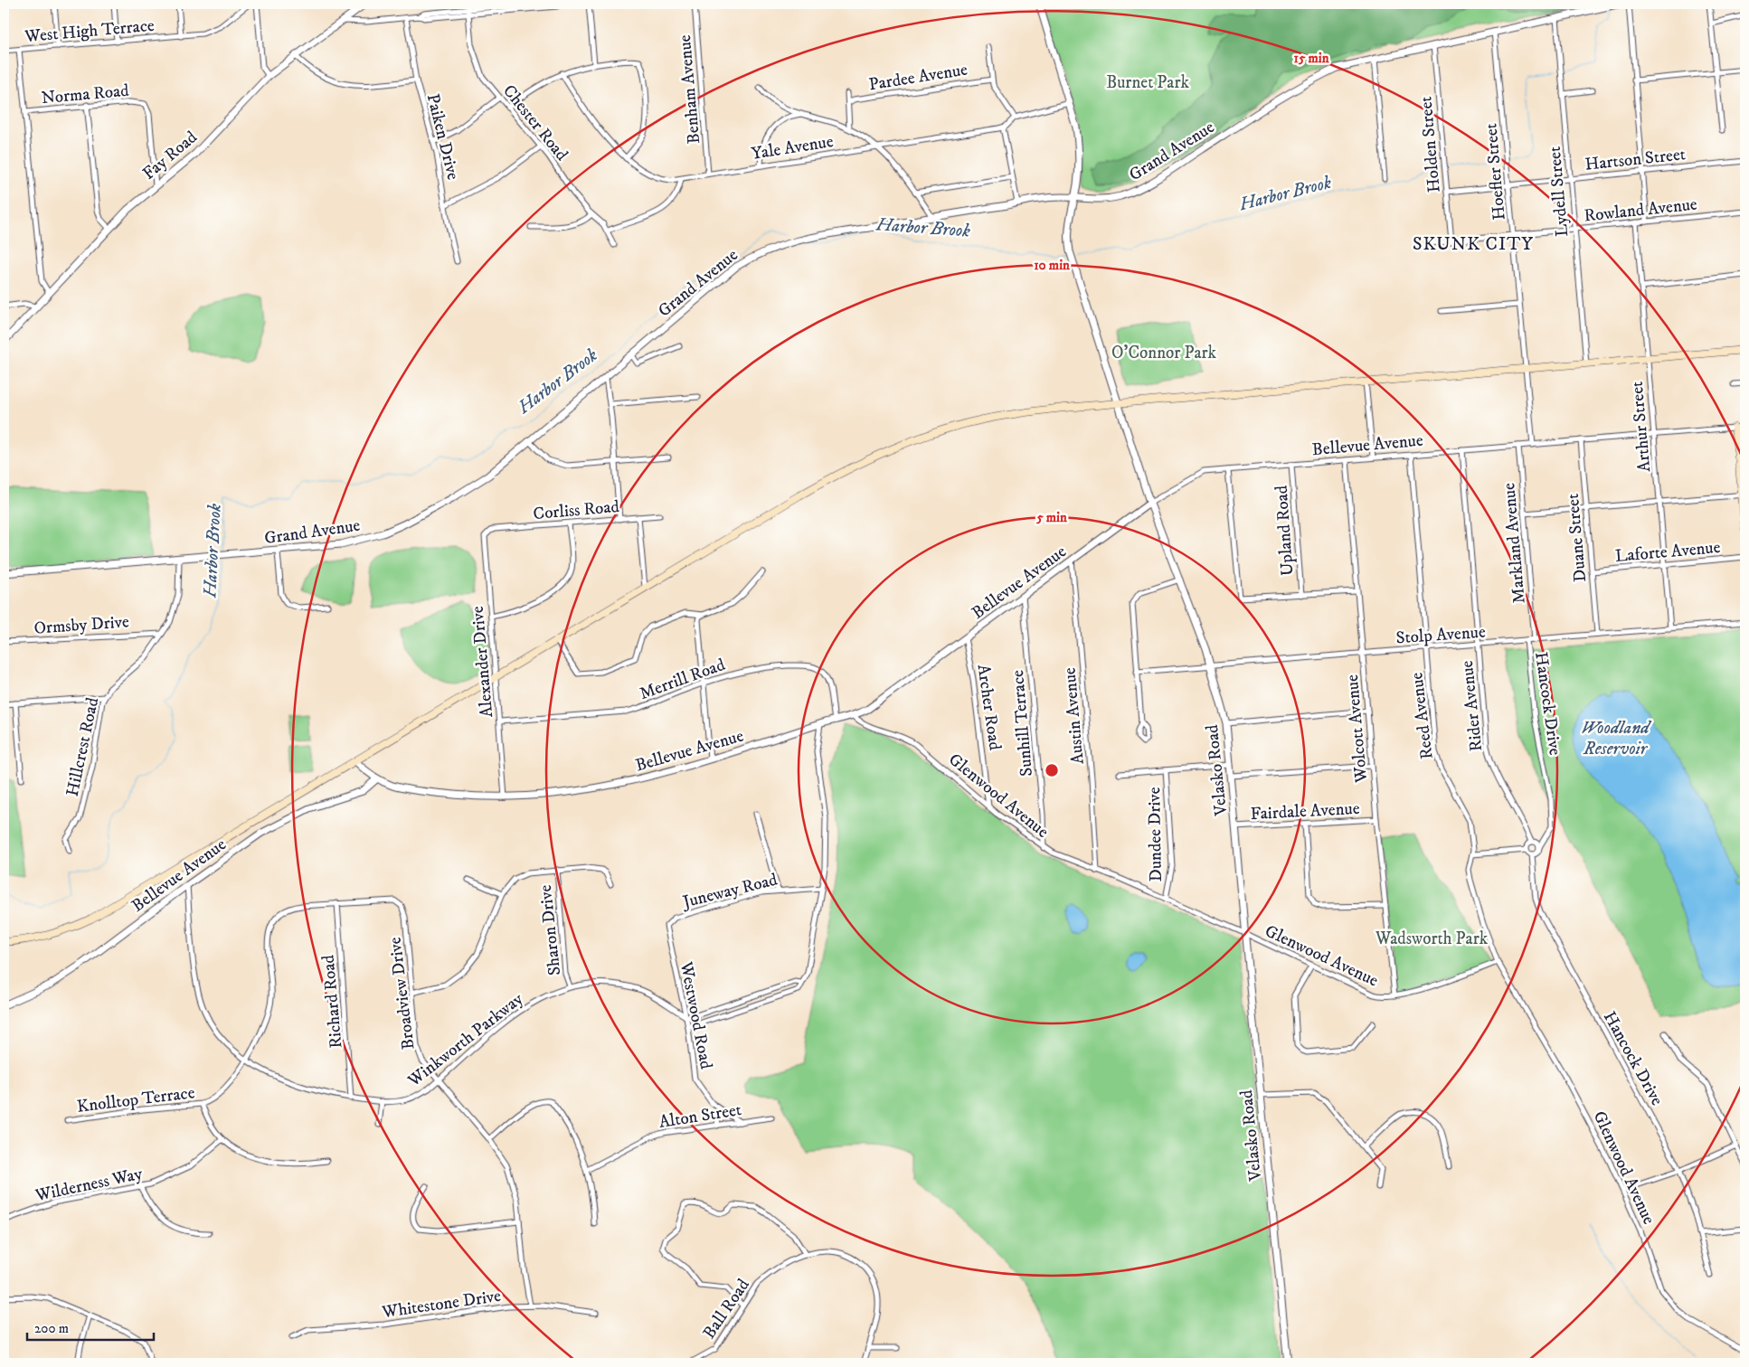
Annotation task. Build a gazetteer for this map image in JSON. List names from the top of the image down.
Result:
{
  "streets": {
    "street": [
      "West High Terrace",
      "Pardee Avenue",
      "Benham Avenue",
      "Norma Road",
      "Chester Road",
      "Paiken Drive",
      "Holden Street",
      "Yale Avenue",
      "Grand Avenue",
      "Fay Road",
      "Hartson Street",
      "Hoefler Street",
      "Lydell Street",
      "Rowland Avenue",
      "Arthur Street",
      "Bellevue Avenue",
      "Corliss Road",
      "Upland Road",
      "Duane Street",
      "Markland Avenue",
      "Laforte Avenue",
      "Ormsby Drive",
      "Stolp Avenue",
      "Alexander Drive",
      "Merrill Road",
      "Hancock Drive",
      "Rider Avenue",
      "Archer Road",
      "Austin Avenue",
      "Reed Avenue",
      "Sunhill Terrace",
      "Wolcott Avenue",
      "Hillcrest Road",
      "Velasko Road",
      "Glenwood Avenue",
      "Fairdale Avenue",
      "Dundee Drive",
      "Juneway Road",
      "Sharon Drive",
      "Broadview Drive",
      "Richard Road",
      "Westwood Road",
      "Winkworth Parkway",
      "Knolltop Terrace",
      "Alton Street",
      "Wilderness Way",
      "Whitestone Drive",
      "Ball Road"
    ]
  },
  "crossings": [
    ["Benham Avenue", "Yale Avenue"],
    ["Norma Road", "Fay Road"],
    ["Holden Street", "Grand Avenue"],
    ["Holden Street", "Hartson Street"],
    ["Holden Street", "Rowland Avenue"],
    ["Grand Avenue", "Hoefler Street"],
    ["Grand Avenue", "Lydell Street"],
    ["Grand Avenue", "Hillcrest Road"],
    ["Grand Avenue", "Velasko Road"],
    ["Hartson Street", "Hoefler Street"],
    ["Hartson Street", "Lydell Street"],
    ["Hoefler Street", "Rowland Avenue"],
    ["Hoefler Street", "Bellevue Avenue"],
    ["Lydell Street", "Rowland Avenue"],
    ["Rowland Avenue", "Arthur Street"],
    ["Arthur Street", "Bellevue Avenue"],
    ["Arthur Street", "Laforte Avenue"],
    ["Arthur Street", "Stolp Avenue"],
    ["Bellevue Avenue", "Upland Road"],
    ["Bellevue Avenue", "Duane Street"],
    ["Bellevue Avenue", "Markland Avenue"],
    ["Bellevue Avenue", "Alexander Drive"],
    ["Bellevue Avenue", "Merrill Road"],
    ["Bellevue Avenue", "Rider Avenue"],
    ["Bellevue Avenue", "Archer Road"],
    ["Bellevue Avenue", "Austin Avenue"],
    ["Bellevue Avenue", "Reed Avenue"],
    ["Bellevue Avenue", "Sunhill Terrace"],
    ["Bellevue Avenue", "Wolcott Avenue"],
    ["Bellevue Avenue", "Velasko Road"],
    ["Bellevue Avenue", "Glenwood Avenue"],
    ["Bellevue Avenue", "Winkworth Parkway"],
    ["Corliss Road", "Alexander Drive"],
    ["Duane Street", "Laforte Avenue"],
    ["Duane Street", "Stolp Avenue"],
    ["Markland Avenue", "Stolp Avenue"],
    ["Ormsby Drive", "Hillcrest Road"],
    ["Stolp Avenue", "Hancock Drive"],
    ["Stolp Avenue", "Rider Avenue"],
    ["Stolp Avenue", "Reed Avenue"],
    ["Stolp Avenue", "Wolcott Avenue"],
    ["Stolp Avenue", "Velasko Road"],
    ["Alexander Drive", "Merrill Road"],
    ["Hancock Drive", "Rider Avenue"],
    ["Archer Road", "Glenwood Avenue"],
    ["Austin Avenue", "Glenwood Avenue"],
    ["Reed Avenue", "Glenwood Avenue"],
    ["Sunhill Terrace", "Glenwood Avenue"],
    ["Wolcott Avenue", "Glenwood Avenue"],
    ["Wolcott Avenue", "Fairdale Avenue"],
    ["Velasko Road", "Glenwood Avenue"],
    ["Velasko Road", "Fairdale Avenue"],
    ["Glenwood Avenue", "Dundee Drive"],
    ["Juneway Road", "Westwood Road"],
    ["Sharon Drive", "Winkworth Parkway"],
    ["Broadview Drive", "Winkworth Parkway"],
    ["Broadview Drive", "Knolltop Terrace"],
    ["Broadview Drive", "Whitestone Drive"],
    ["Richard Road", "Winkworth Parkway"],
    ["Richard Road", "Knolltop Terrace"],
    ["Westwood Road", "Winkworth Parkway"],
    ["Westwood Road", "Alton Street"],
    ["Winkworth Parkway", "Knolltop Terrace"]
  ],
  "districts": ["SKUNK CITY"],
  "water": ["Harbor Brook", "Woodland Reservoir"],
  "parks": ["Burnet Park", "O'Connor Park", "Wadsworth Park"],
  "scale_bar": "200 m",
  "rings": ["15 min", "10 min", "5 min"]
}
